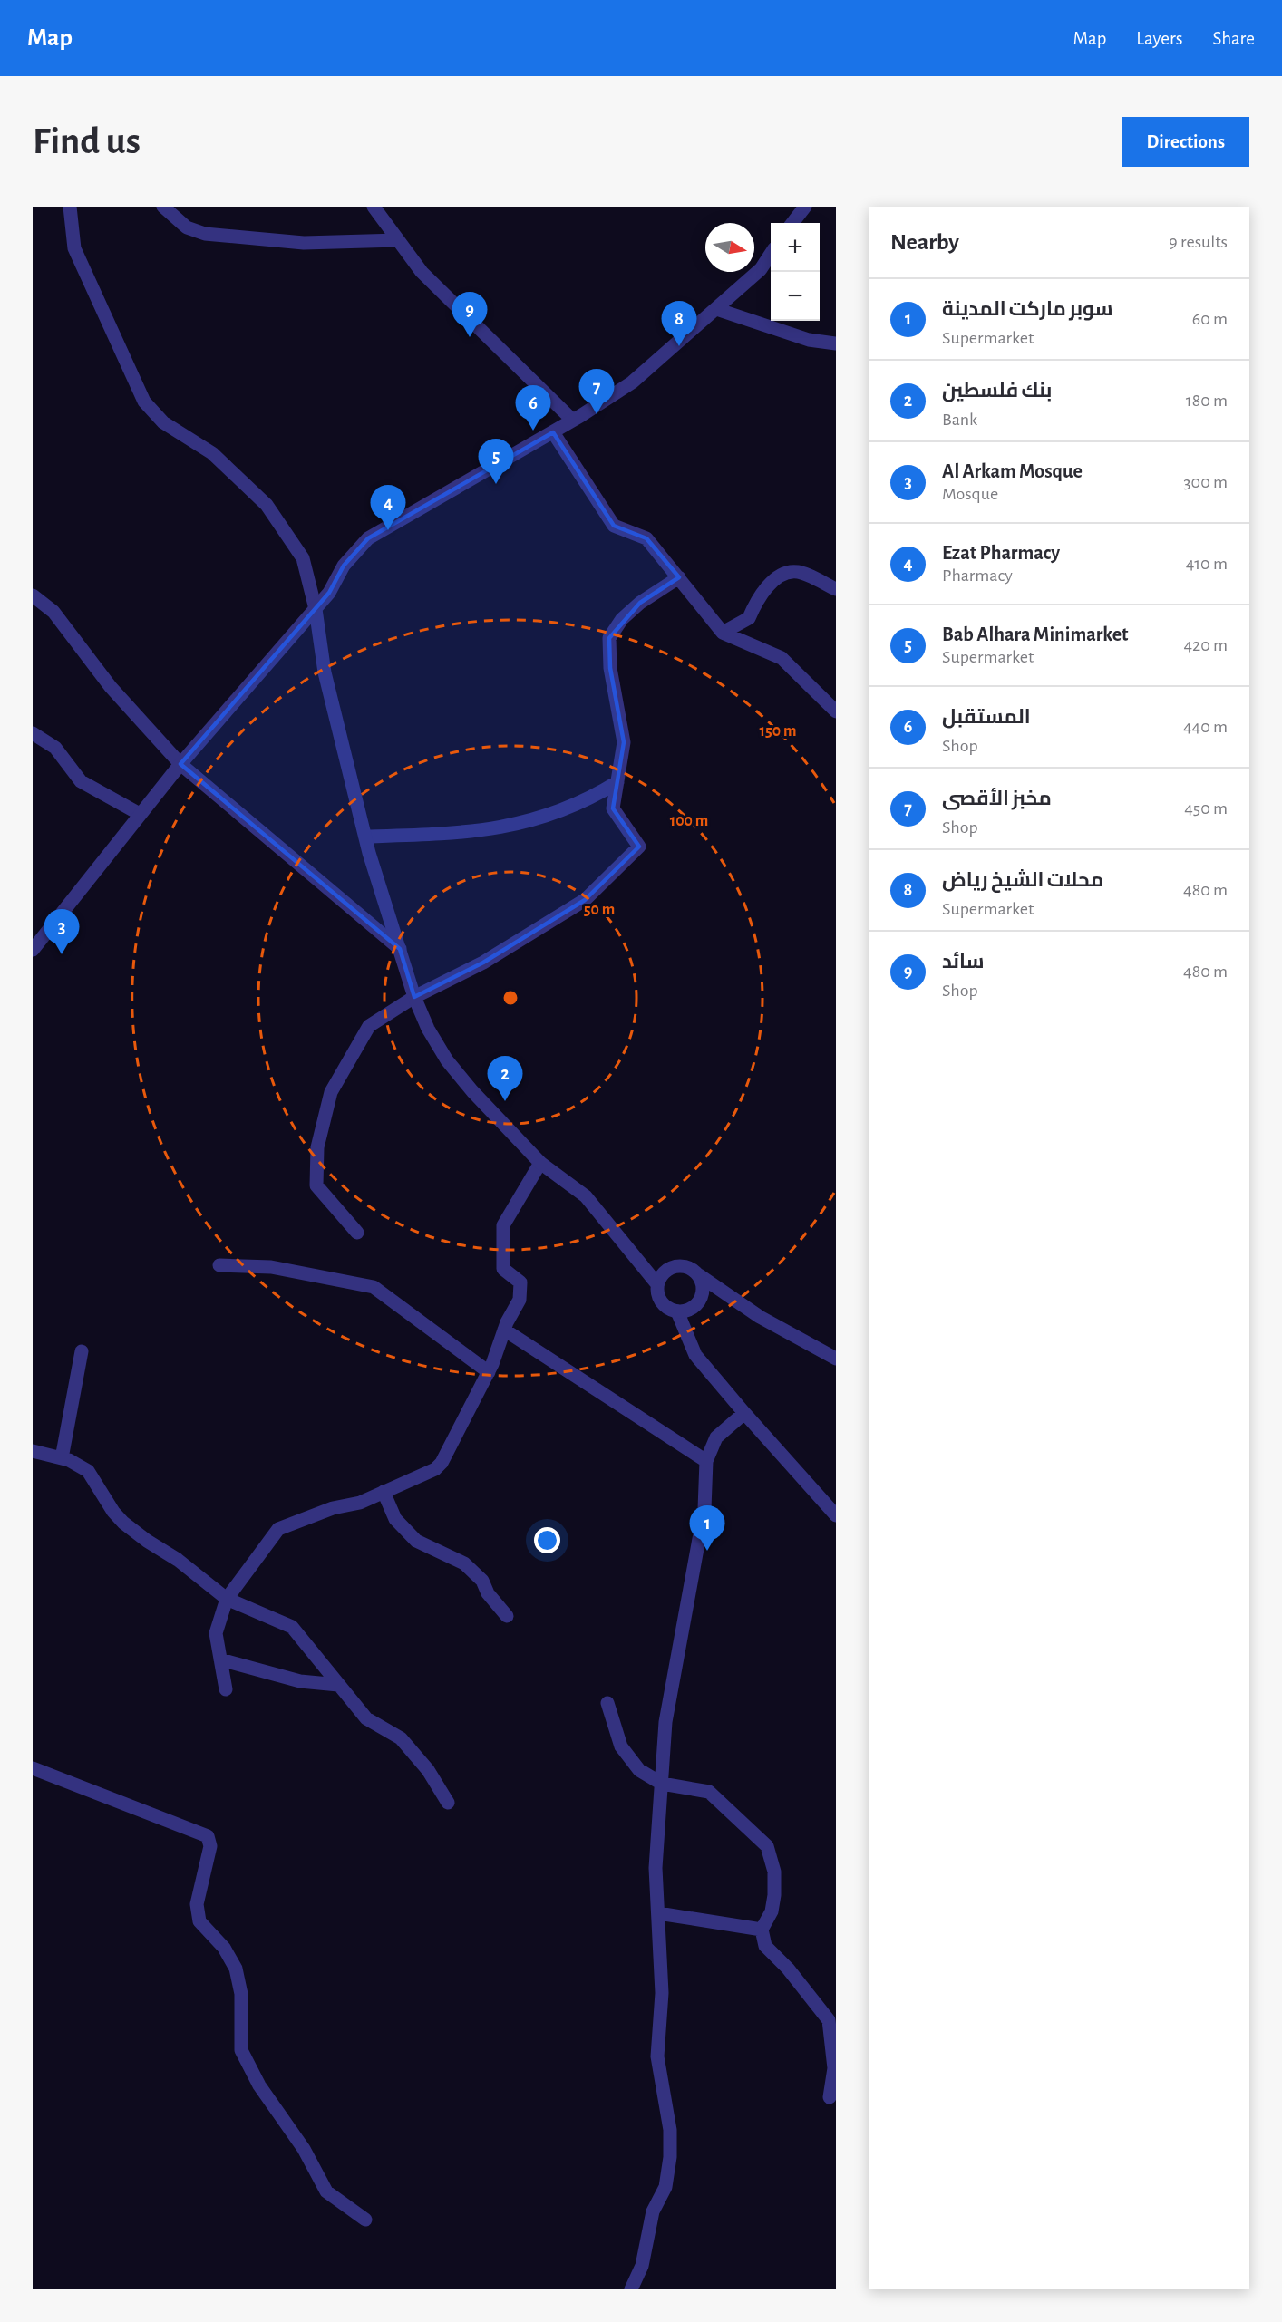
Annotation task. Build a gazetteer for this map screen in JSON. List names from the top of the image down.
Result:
{
  "north": "right",
  "page": {
    "header": "Map",
    "nav": ["Map", "Layers", "Share"],
    "buttons": "Directions",
    "title": "Find us",
    "heading": ["Nearby", "9 results"],
    "map_buttons": ["+", "−"],
    "list": [
      {
        "mark": "1",
        "name": "سوبر ماركت المدينة",
        "note": "Supermarket",
        "value": "60 m"
      },
      {
        "mark": "2",
        "name": "بنك فلسطين",
        "note": "Bank",
        "value": "180 m"
      },
      {
        "mark": "3",
        "name": "Al Arkam Mosque",
        "note": "Mosque",
        "value": "300 m"
      },
      {
        "mark": "4",
        "name": "Ezat Pharmacy",
        "note": "Pharmacy",
        "value": "410 m"
      },
      {
        "mark": "5",
        "name": "Bab Alhara Minimarket",
        "note": "Supermarket",
        "value": "420 m"
      },
      {
        "mark": "6",
        "name": "المستقبل",
        "note": "Shop",
        "value": "440 m"
      },
      {
        "mark": "7",
        "name": "مخبز الأقصى",
        "note": "Shop",
        "value": "450 m"
      },
      {
        "mark": "8",
        "name": "محلات الشيخ رياض",
        "note": "Supermarket",
        "value": "480 m"
      },
      {
        "mark": "9",
        "name": "سائد",
        "note": "Shop",
        "value": "480 m"
      }
    ],
    "pins": [
      "9",
      "8",
      "7",
      "6",
      "5",
      "4",
      "3",
      "2",
      "1"
    ]
  },
  "rings": ["150 m", "100 m", "50 m"]
}
